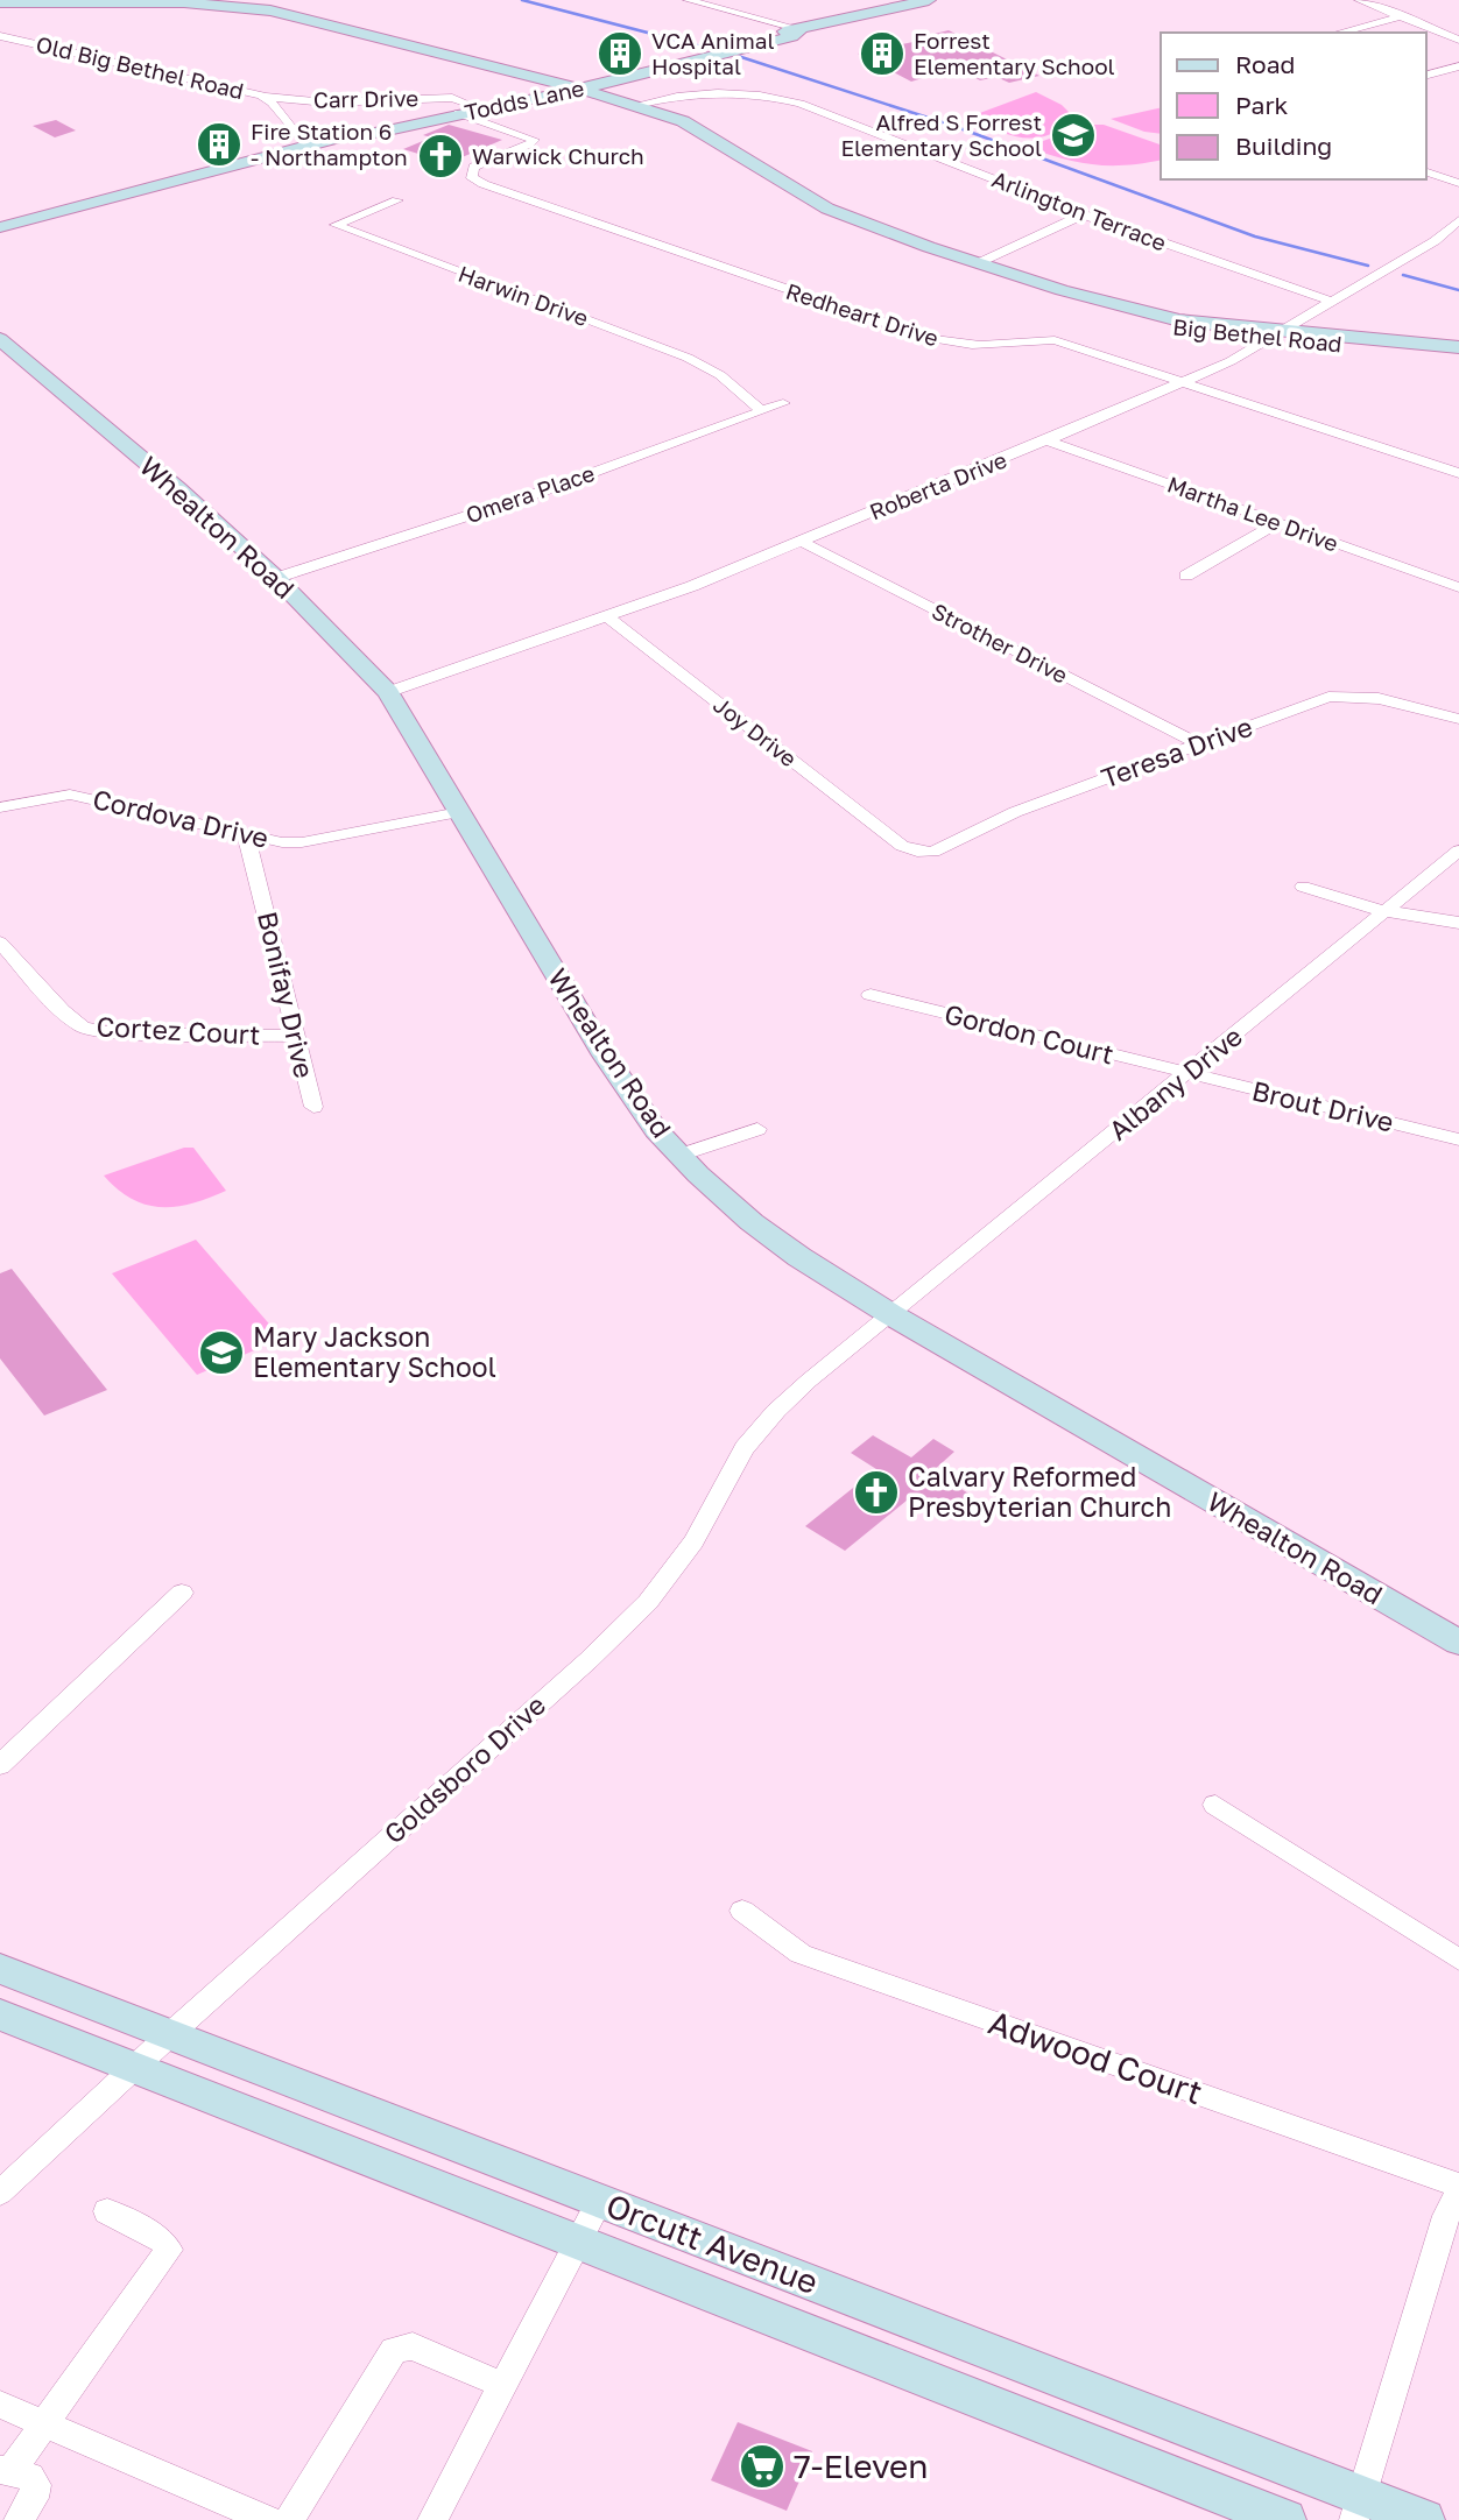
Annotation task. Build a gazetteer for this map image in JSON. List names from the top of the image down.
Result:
{
  "streets": {
    "main road": [
      "Todds Lane",
      "Big Bethel Road",
      "Whealton Road",
      "Orcutt Avenue"
    ],
    "street": [
      "Old Big Bethel Road",
      "Carr Drive",
      "Arlington Terrace",
      "Harwin Drive",
      "Redheart Drive",
      "Roberta Drive",
      "Omera Place",
      "Martha Lee Drive",
      "Strother Drive",
      "Joy Drive",
      "Teresa Drive",
      "Cordova Drive",
      "Bonifay Drive",
      "Cortez Court",
      "Gordon Court",
      "Albany Drive",
      "Brout Drive",
      "Goldsboro Drive",
      "Adwood Court"
    ]
  },
  "crossings": [
    ["Old Big Bethel Road", "Carr Drive"],
    ["Old Big Bethel Road", "Todds Lane"],
    ["Carr Drive", "Todds Lane"],
    ["Carr Drive", "Redheart Drive"],
    ["Todds Lane", "Redheart Drive"],
    ["Todds Lane", "Big Bethel Road"],
    ["Arlington Terrace", "Big Bethel Road"],
    ["Arlington Terrace", "Roberta Drive"],
    ["Harwin Drive", "Omera Place"],
    ["Redheart Drive", "Roberta Drive"],
    ["Big Bethel Road", "Roberta Drive"],
    ["Roberta Drive", "Martha Lee Drive"],
    ["Roberta Drive", "Whealton Road"],
    ["Roberta Drive", "Strother Drive"],
    ["Roberta Drive", "Joy Drive"],
    ["Omera Place", "Whealton Road"],
    ["Whealton Road", "Cordova Drive"],
    ["Whealton Road", "Albany Drive"],
    ["Whealton Road", "Goldsboro Drive"],
    ["Strother Drive", "Teresa Drive"],
    ["Joy Drive", "Teresa Drive"],
    ["Cordova Drive", "Bonifay Drive"],
    ["Bonifay Drive", "Cortez Court"],
    ["Gordon Court", "Albany Drive"],
    ["Gordon Court", "Brout Drive"],
    ["Albany Drive", "Brout Drive"],
    ["Albany Drive", "Goldsboro Drive"],
    ["Goldsboro Drive", "Orcutt Avenue"]
  ],
  "places": {
    "building": ["VCA Animal Hospital", "Forrest Elementary School", "Fire Station 6 - Northampton"],
    "school or university": ["Alfred S Forrest Elementary School", "Mary Jackson Elementary School"],
    "church": ["Warwick Church", "Calvary Reformed Presbyterian Church"],
    "supermarket": ["7-Eleven"]
  },
  "legend": ["Road", "Park", "Building"]
}
